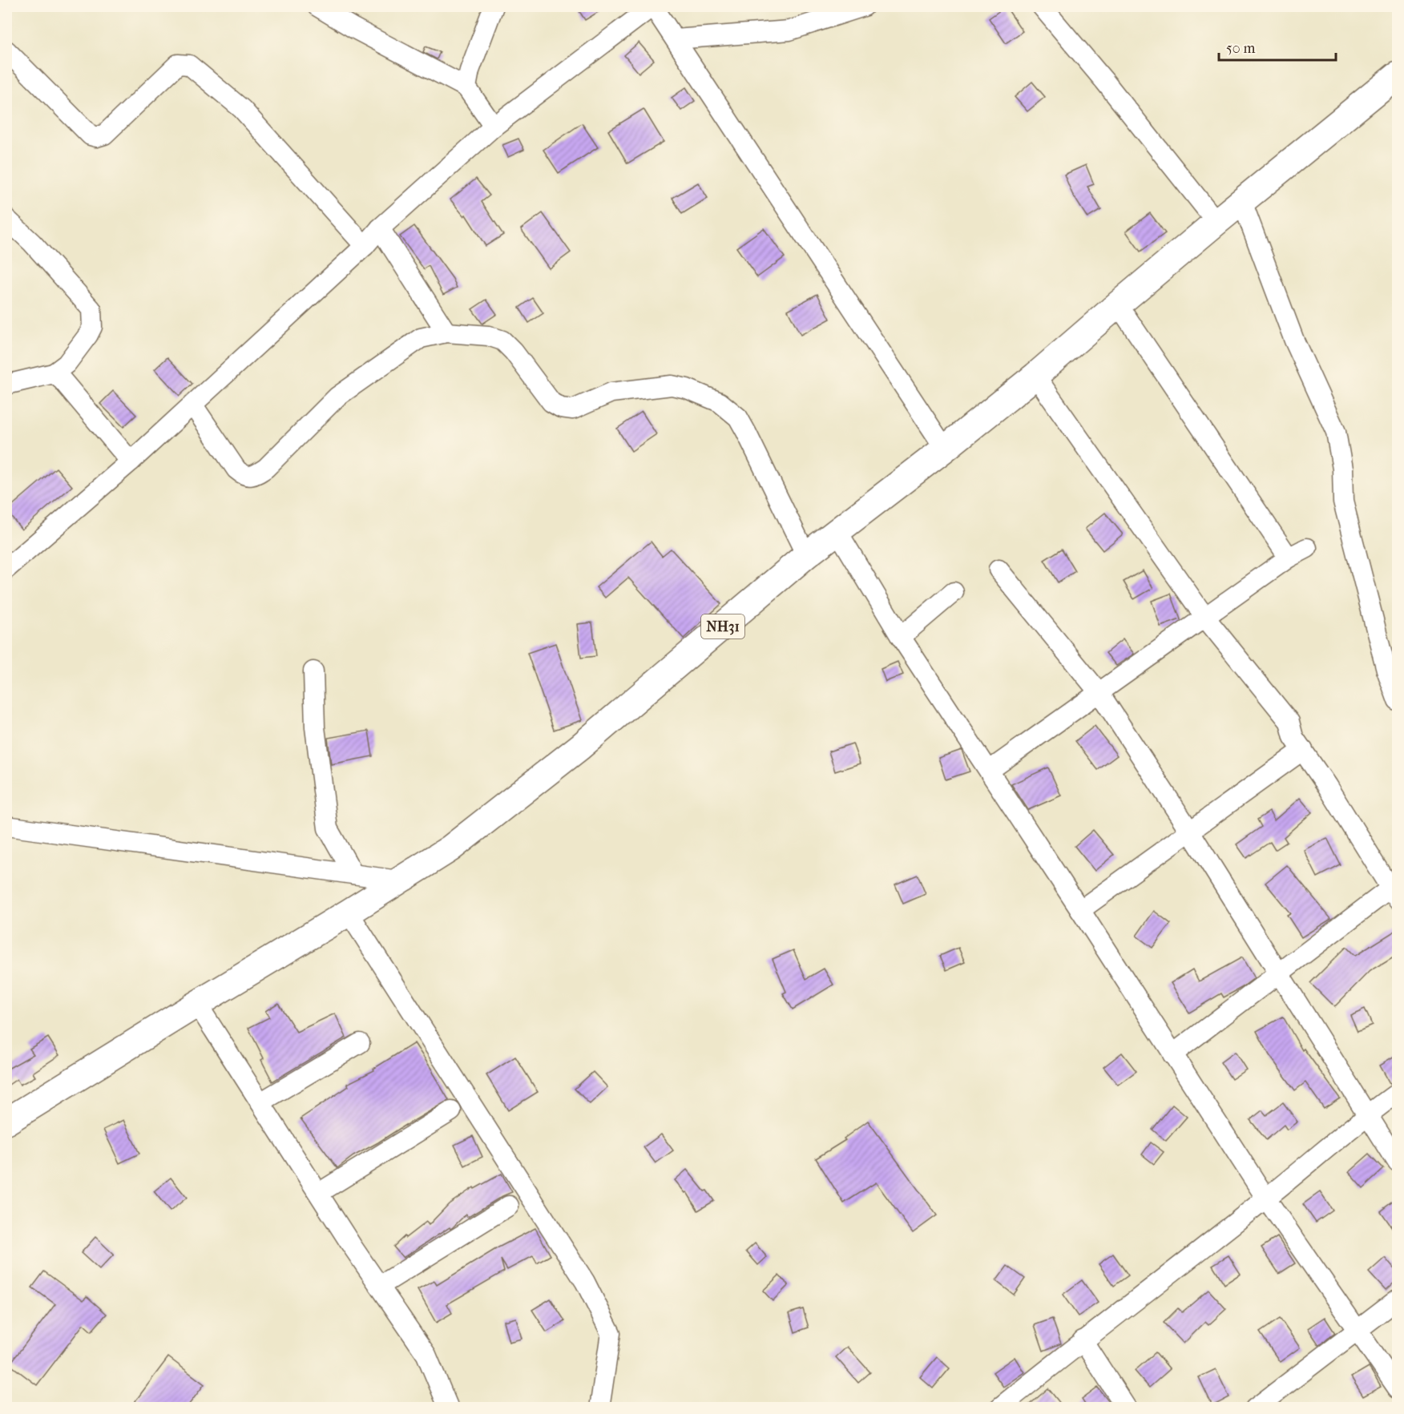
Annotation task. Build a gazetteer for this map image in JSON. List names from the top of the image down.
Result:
{
  "streets": {
    "highway": ["NH31"]
  },
  "scale_bar": "50 m"
}
